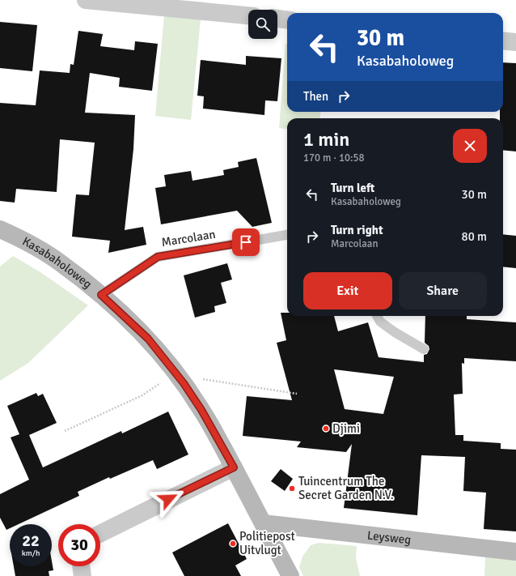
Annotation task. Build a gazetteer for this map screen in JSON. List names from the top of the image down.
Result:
{
  "streets": {
    "street": ["Kasabaholoweg", "Leysweg"],
    "lane": ["Marcolaan"]
  },
  "crossings": [
    ["Marcolaan", "Kasabaholoweg"],
    ["Kasabaholoweg", "Leysweg"]
  ],
  "places": ["Djimi", "Tuincentrum The Secret Garden N.V.", "Politiepost Uitvlugt"],
  "page": {
    "turn": ["30 m", "Kasabaholoweg"],
    "then": "Then",
    "heading": ["1 min", "170 m · 10:58"],
    "list": [
      {
        "name": "Turn left",
        "note": "Kasabaholoweg",
        "value": "30 m"
      },
      {
        "name": "Turn right",
        "note": "Marcolaan",
        "value": "80 m"
      }
    ],
    "buttons": ["Exit", "Share"],
    "speed": "22 km/h",
    "limit": "30"
  }
}
